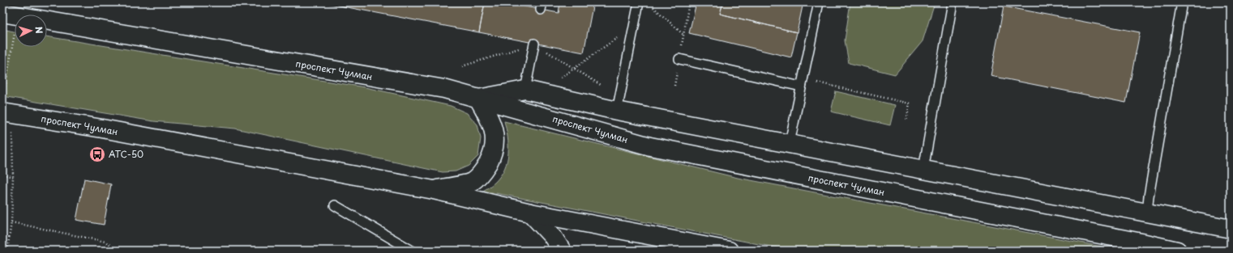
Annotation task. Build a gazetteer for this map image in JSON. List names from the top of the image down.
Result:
{
  "streets": {
    "main road": ["проспект Чулман"]
  },
  "places": {
    "bus stop": ["АТС-50"]
  },
  "north": "right"
}
